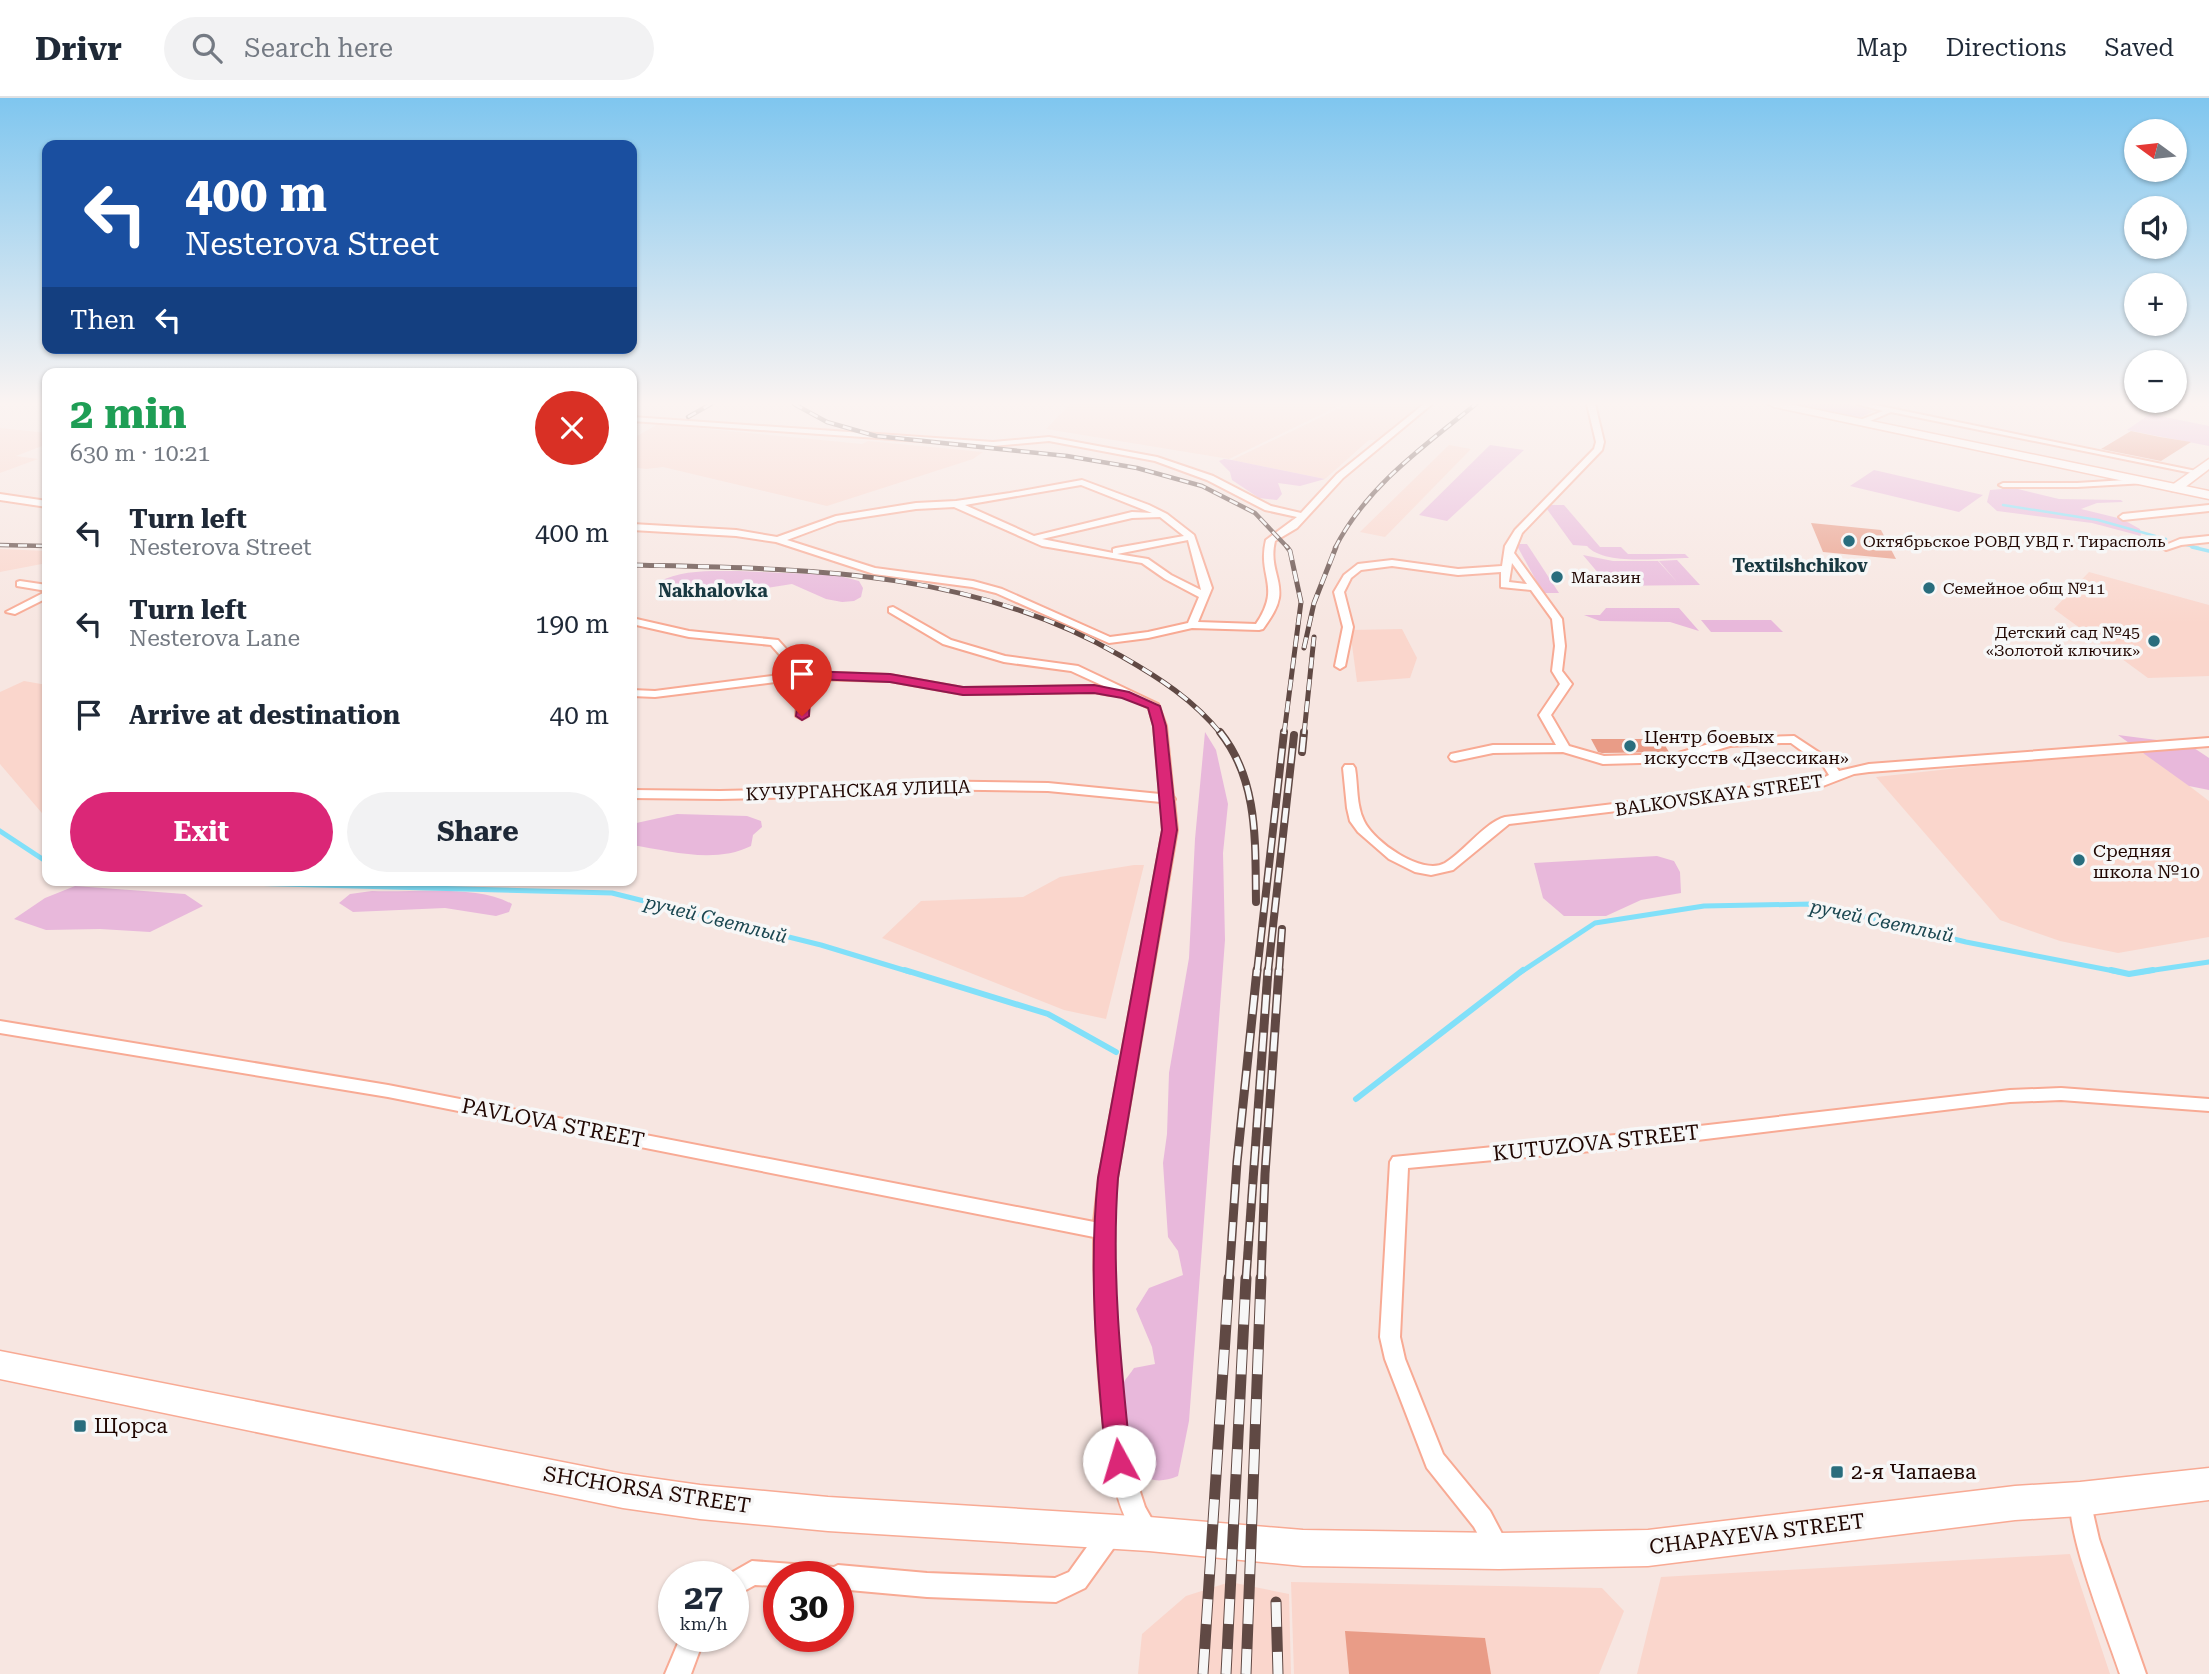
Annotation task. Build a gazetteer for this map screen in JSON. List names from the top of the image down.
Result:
{
  "streets": {
    "street": [
      "КУЧУРГАНСКАЯ УЛИЦА",
      "BALKOVSKAYA STREET",
      "PAVLOVA STREET",
      "KUTUZOVA STREET",
      "SHCHORSA STREET",
      "CHAPAYEVA STREET"
    ]
  },
  "crossings": [
    ["KUTUZOVA STREET", "CHAPAYEVA STREET"],
    ["SHCHORSA STREET", "CHAPAYEVA STREET"]
  ],
  "districts": ["Textilshchikov", "Nakhalovka"],
  "water": ["ручей Светлый"],
  "places": {
    "other": [
      "Октябрьское РОВД УВД г. Тирасполь",
      "Магазин",
      "Семейное общ №11",
      "Детский сад №45 «Золотой ключик»",
      "Центр боевых искусств «Дзессикан»",
      "Средняя школа №10"
    ],
    "transit": ["Щорса", "2-я Чапаева"]
  },
  "north": "left",
  "page": {
    "header": "Drivr",
    "search": "Search here",
    "nav": ["Map", "Directions", "Saved"],
    "map_buttons": ["+", "−"],
    "turn": ["400 m", "Nesterova Street"],
    "then": "Then",
    "heading": ["2 min", "630 m · 10:21"],
    "list": [
      {
        "name": "Turn left",
        "note": "Nesterova Street",
        "value": "400 m"
      },
      {
        "name": "Turn left",
        "note": "Nesterova Lane",
        "value": "190 m"
      },
      {
        "name": "Arrive at destination",
        "value": "40 m"
      }
    ],
    "buttons": ["Exit", "Share"],
    "speed": "27 km/h",
    "limit": "30"
  }
}
